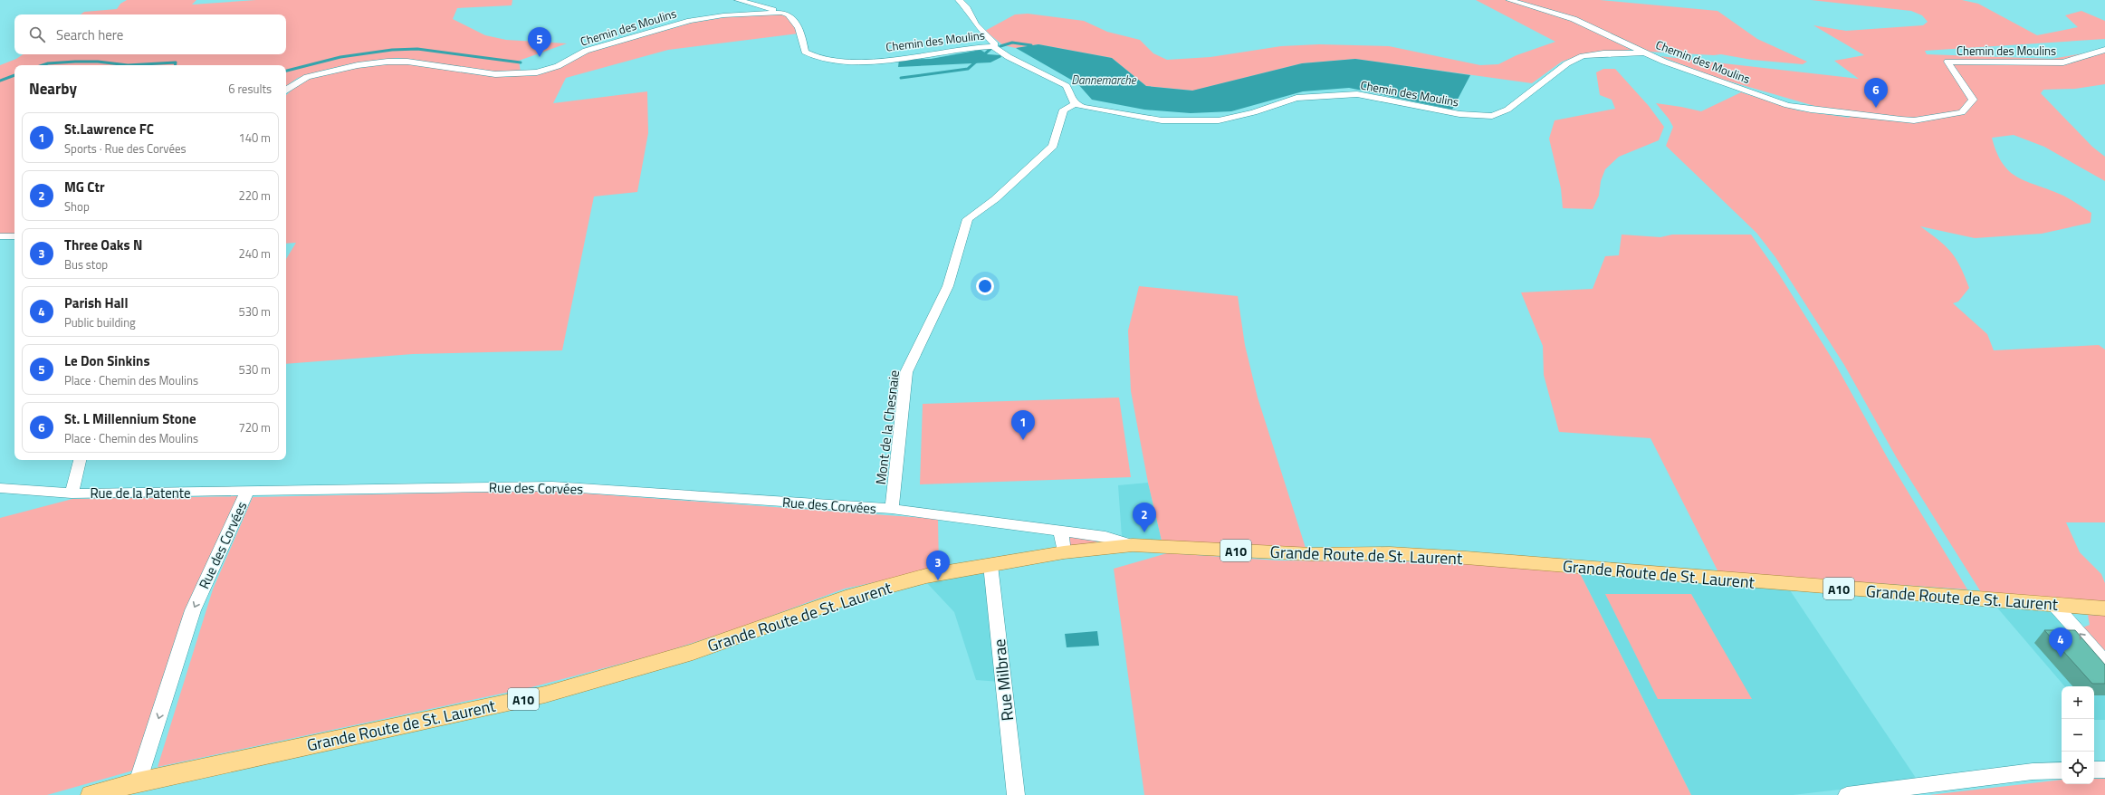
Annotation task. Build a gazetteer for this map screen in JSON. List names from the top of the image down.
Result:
{
  "streets": {
    "main road": ["A10", "Grande Route de St. Laurent"],
    "street": [
      "Chemin des Moulins",
      "Mont de la Chesnaie",
      "Rue des Corvées",
      "Rue de la Patente",
      "Rue Milbrae"
    ]
  },
  "crossings": [
    ["Chemin des Moulins", "Mont de la Chesnaie"],
    ["Mont de la Chesnaie", "Rue des Corvées"],
    ["Rue des Corvées", "Rue de la Patente"],
    ["Rue des Corvées", "Grande Route de St. Laurent"],
    ["Grande Route de St. Laurent", "Rue Milbrae"]
  ],
  "water": ["Dannemarche"],
  "page": {
    "search": "Search here",
    "pins": [
      "5",
      "6",
      "1",
      "2",
      "3",
      "4"
    ],
    "heading": ["Nearby", "6 results"],
    "list": [
      {
        "mark": "1",
        "name": "St.Lawrence FC",
        "note": "Sports · Rue des Corvées",
        "value": "140 m"
      },
      {
        "mark": "2",
        "name": "MG Ctr",
        "note": "Shop",
        "value": "220 m"
      },
      {
        "mark": "3",
        "name": "Three Oaks N",
        "note": "Bus stop",
        "value": "240 m"
      },
      {
        "mark": "4",
        "name": "Parish Hall",
        "note": "Public building",
        "value": "530 m"
      },
      {
        "mark": "5",
        "name": "Le Don Sinkins",
        "note": "Place · Chemin des Moulins",
        "value": "530 m"
      },
      {
        "mark": "6",
        "name": "St. L Millennium Stone",
        "note": "Place · Chemin des Moulins",
        "value": "720 m"
      }
    ],
    "map_buttons": ["+", "−"]
  }
}
